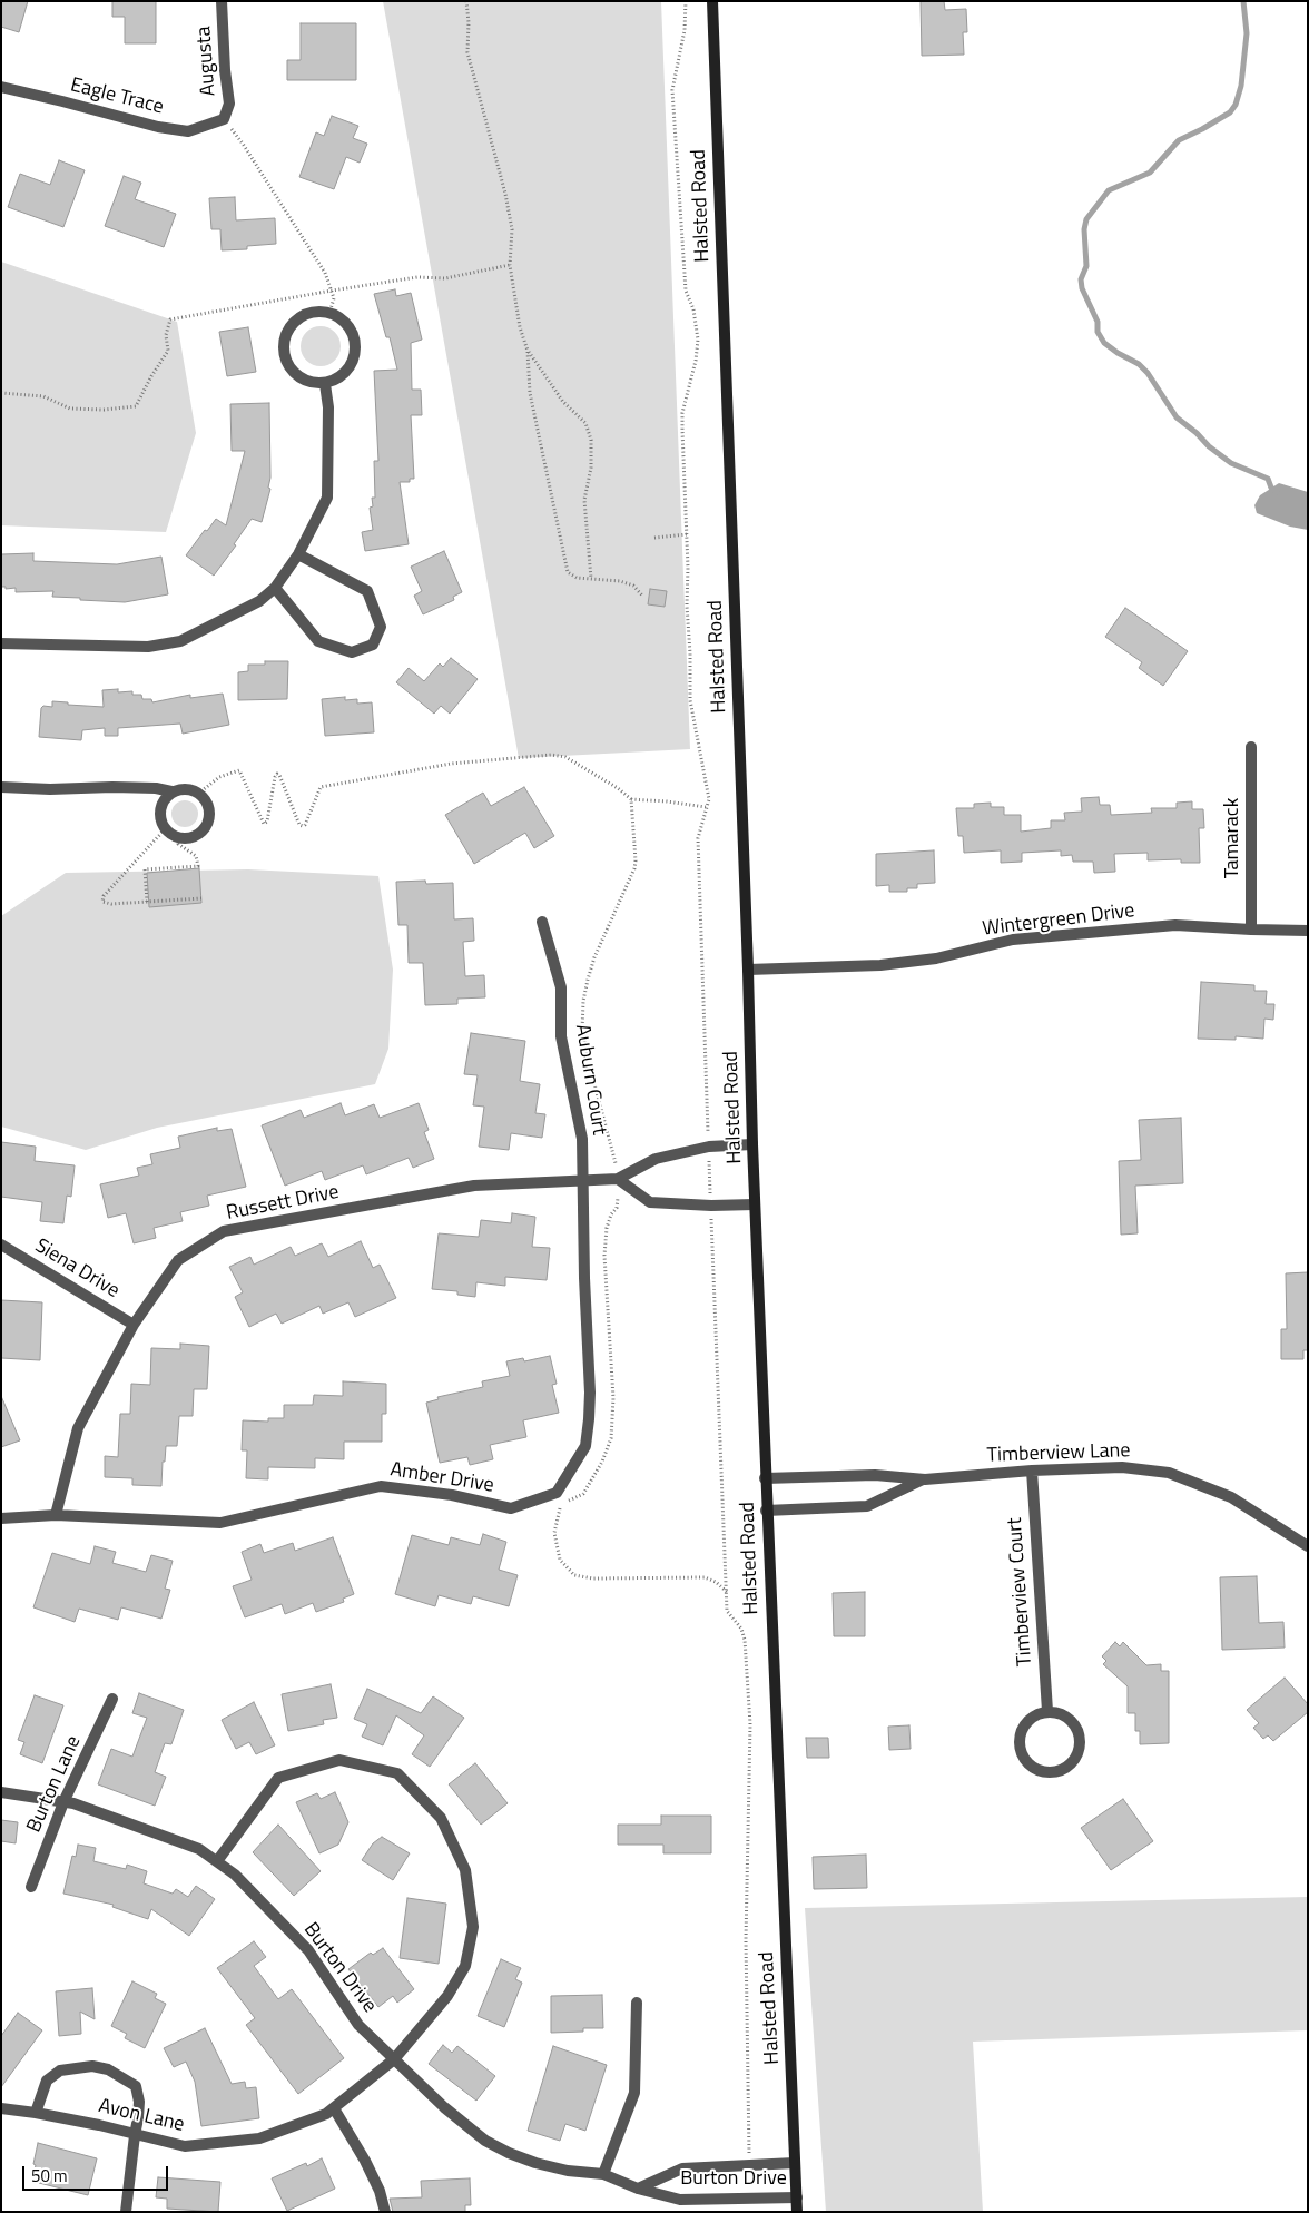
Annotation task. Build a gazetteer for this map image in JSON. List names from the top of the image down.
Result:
{
  "streets": {
    "street": [
      "Augusta",
      "Eagle Trace",
      "Halsted Road",
      "Tamarack",
      "Wintergreen Drive",
      "Auburn Court",
      "Russett Drive",
      "Siena Drive",
      "Timberview Lane",
      "Amber Drive",
      "Timberview Court",
      "Burton Lane",
      "Burton Drive",
      "Avon Lane"
    ]
  },
  "crossings": [
    ["Augusta", "Eagle Trace"],
    ["Halsted Road", "Wintergreen Drive"],
    ["Halsted Road", "Russett Drive"],
    ["Halsted Road", "Timberview Lane"],
    ["Halsted Road", "Burton Drive"],
    ["Tamarack", "Wintergreen Drive"],
    ["Auburn Court", "Russett Drive"],
    ["Auburn Court", "Amber Drive"],
    ["Russett Drive", "Siena Drive"],
    ["Russett Drive", "Amber Drive"],
    ["Timberview Lane", "Timberview Court"],
    ["Burton Lane", "Burton Drive"],
    ["Burton Drive", "Avon Lane"]
  ],
  "scale_bar": "50 m"
}
